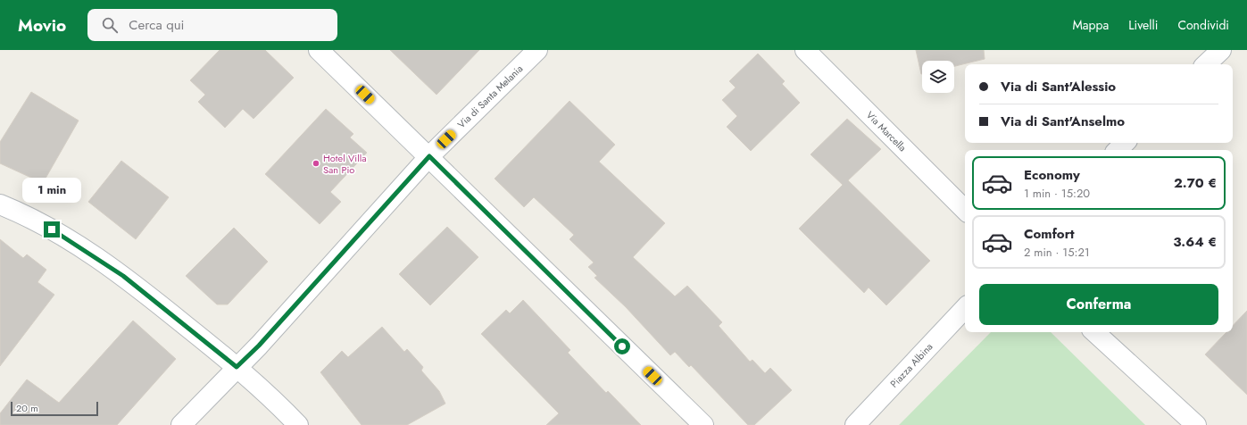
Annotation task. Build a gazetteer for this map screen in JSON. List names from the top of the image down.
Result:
{
  "streets": {
    "street": ["Via di Santa Melania", "Via Marcella", "Piazza Albina"]
  },
  "places": ["Hotel Villa San Pio"],
  "scale_bar": "20 m",
  "page": {
    "header": "Movio",
    "search": "Cerca qui",
    "nav": ["Mappa", "Livelli", "Condividi"],
    "banner": ["Via di Sant'Alessio", "Via di Sant'Anselmo"],
    "list": [
      {
        "name": "Economy",
        "note": "1 min · 15:20",
        "value": "2.70 €"
      },
      {
        "name": "Comfort",
        "note": "2 min · 15:21",
        "value": "3.64 €"
      }
    ],
    "bubble": "1 min",
    "buttons": "Conferma",
    "scale": "20 m"
  }
}
